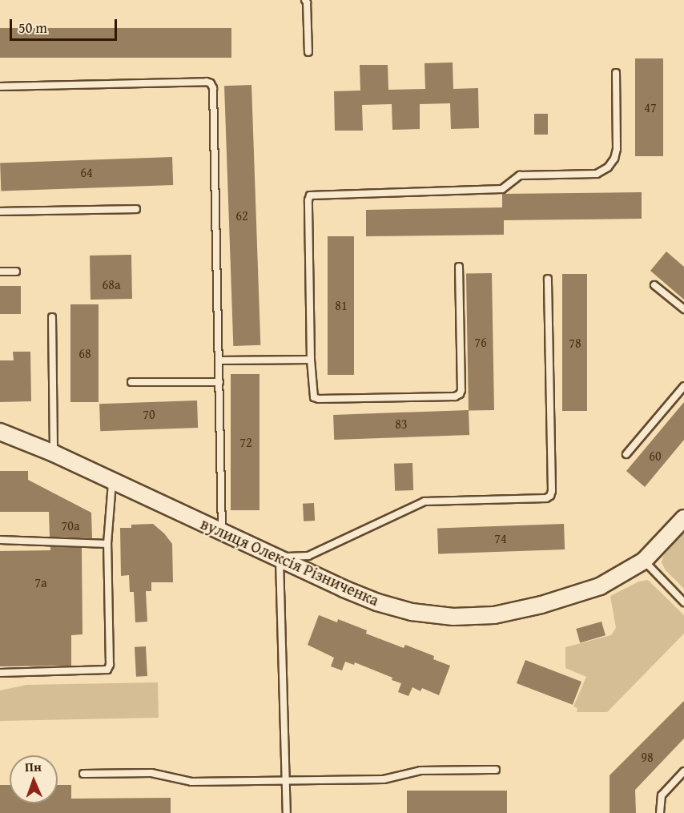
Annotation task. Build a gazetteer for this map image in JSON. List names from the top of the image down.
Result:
{
  "streets": {
    "street": ["вулиця Олексія Різниченка"]
  },
  "house_numbers": [
    "47",
    "64",
    "62",
    "68а",
    "81",
    "76",
    "78",
    "68",
    "70",
    "83",
    "72",
    "60",
    "70а",
    "74",
    "7а",
    "98"
  ],
  "scale_bar": "50 m",
  "north": "top"
}
